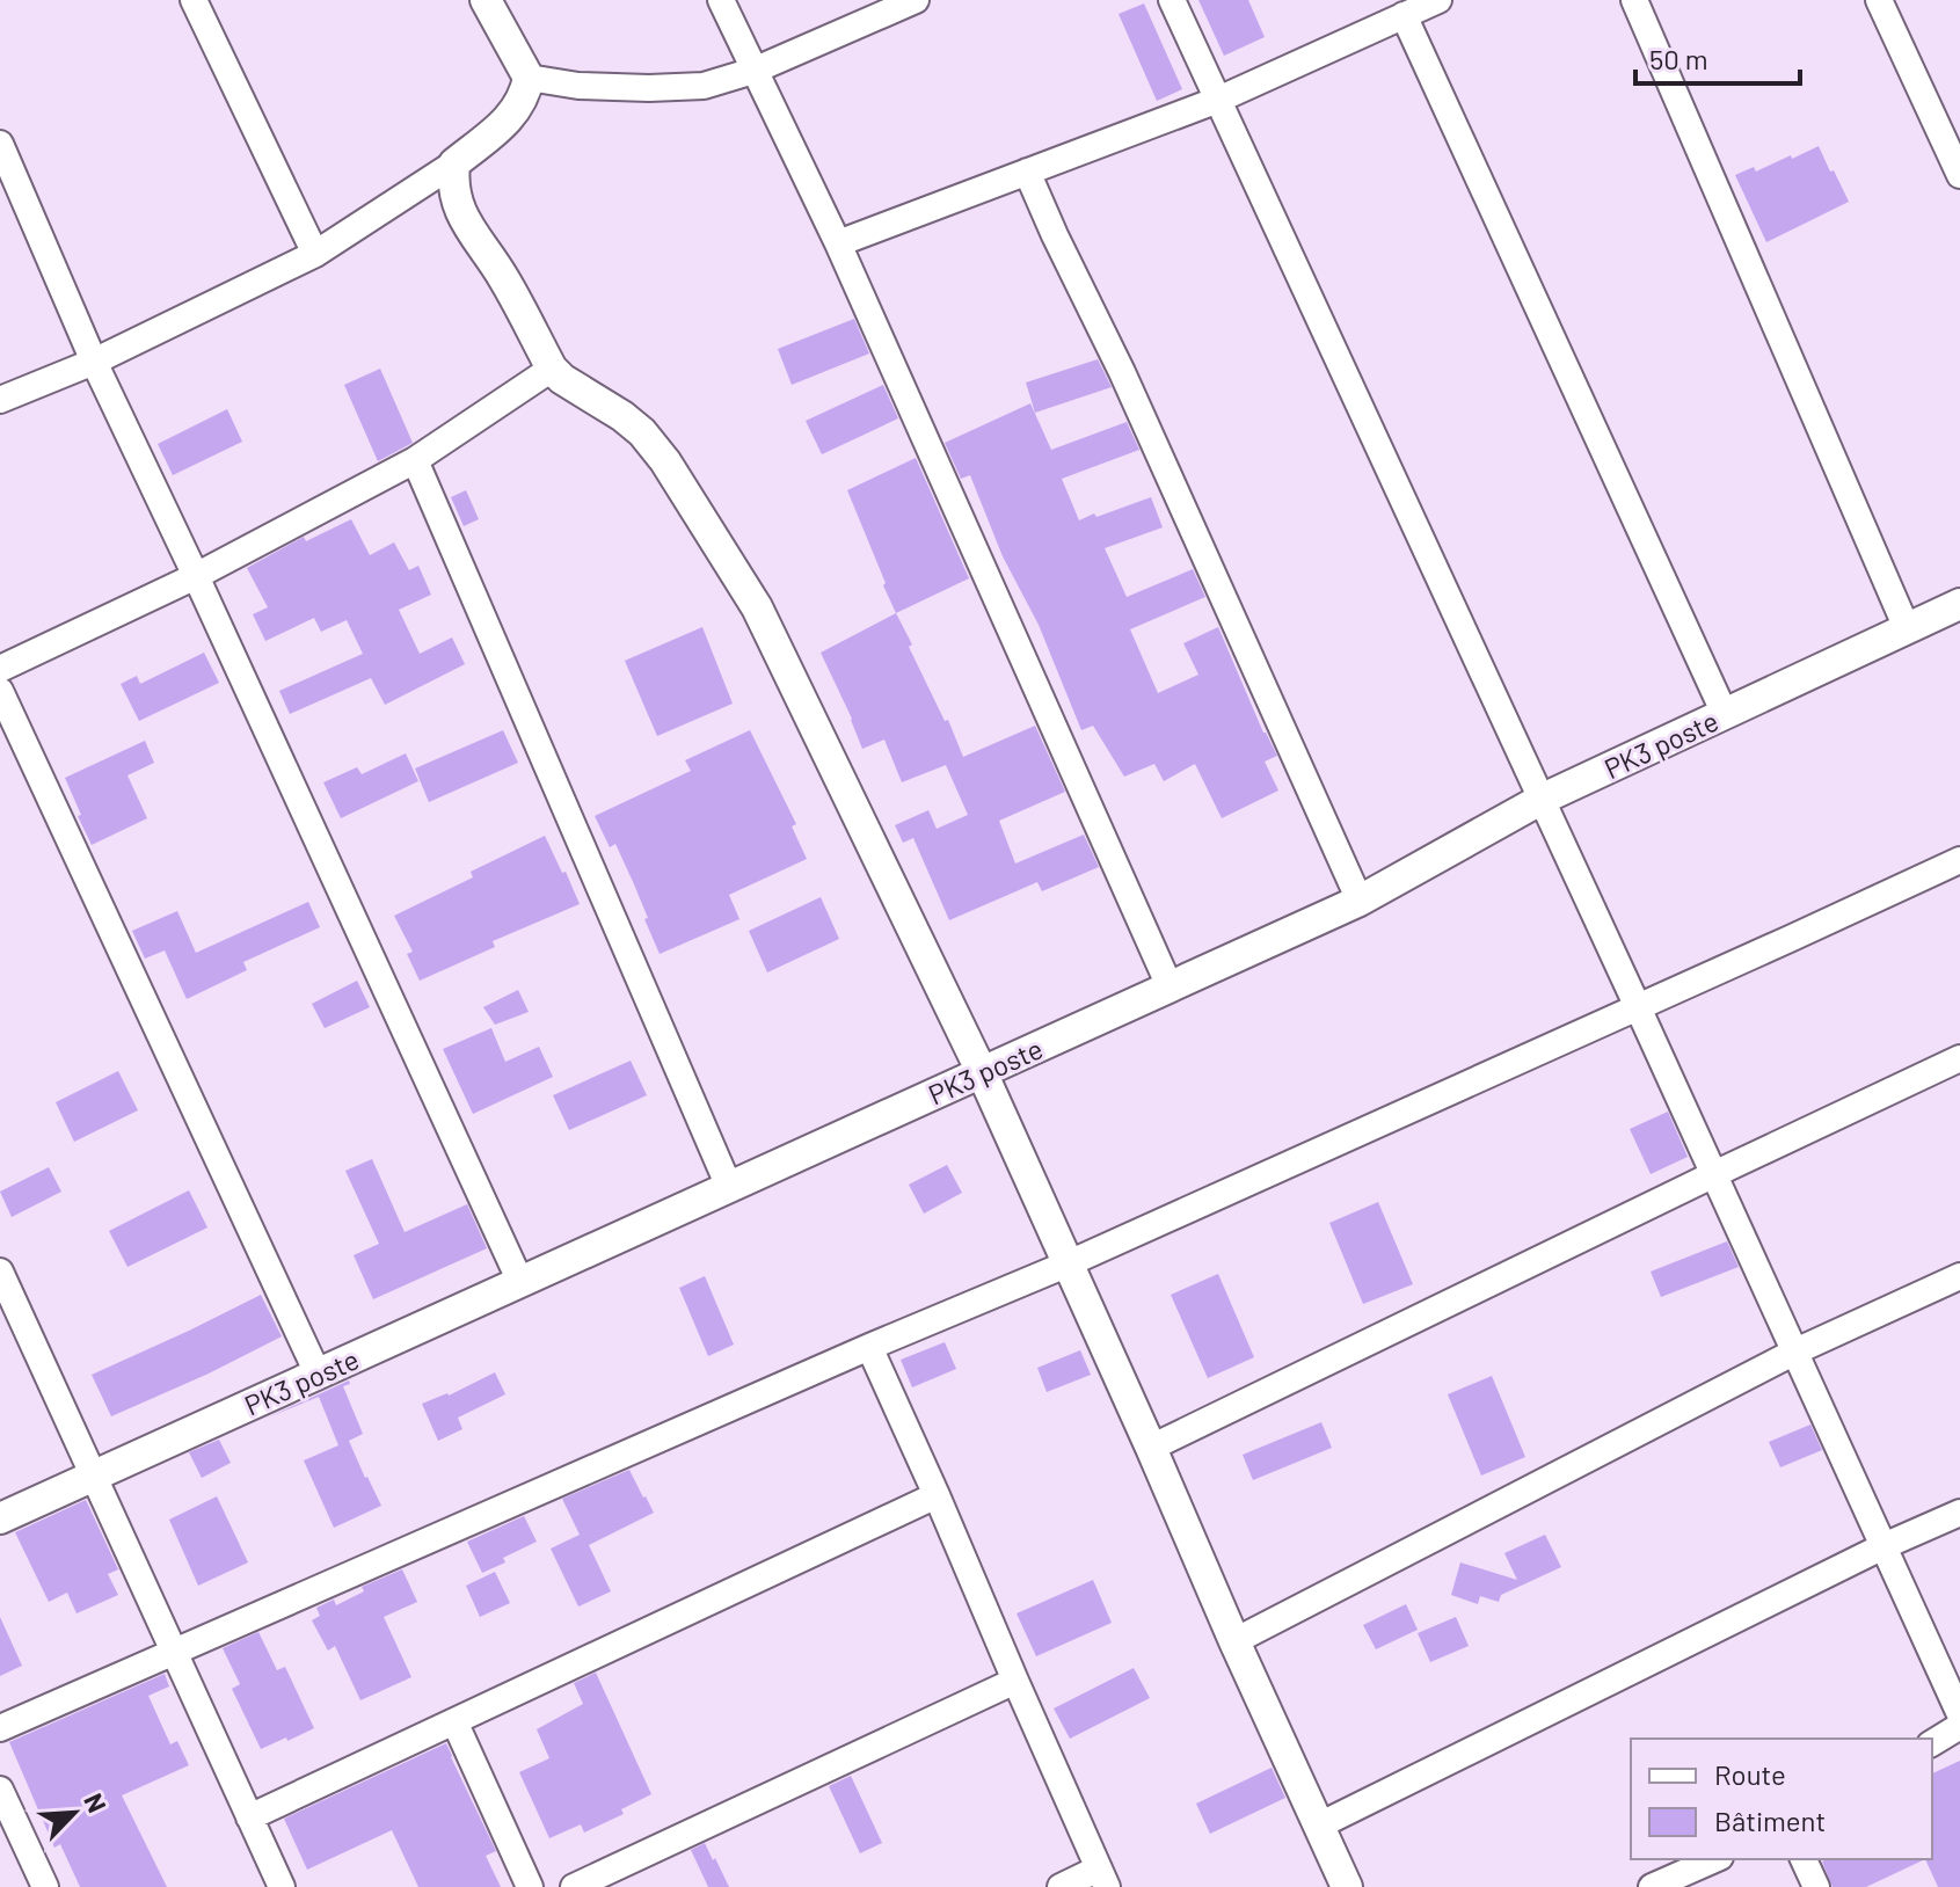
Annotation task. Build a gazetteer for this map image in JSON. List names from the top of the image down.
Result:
{
  "streets": {
    "street": ["PK3 poste"]
  },
  "legend": ["Route", "Bâtiment"],
  "scale_bar": "50 m",
  "north": "top right"
}
